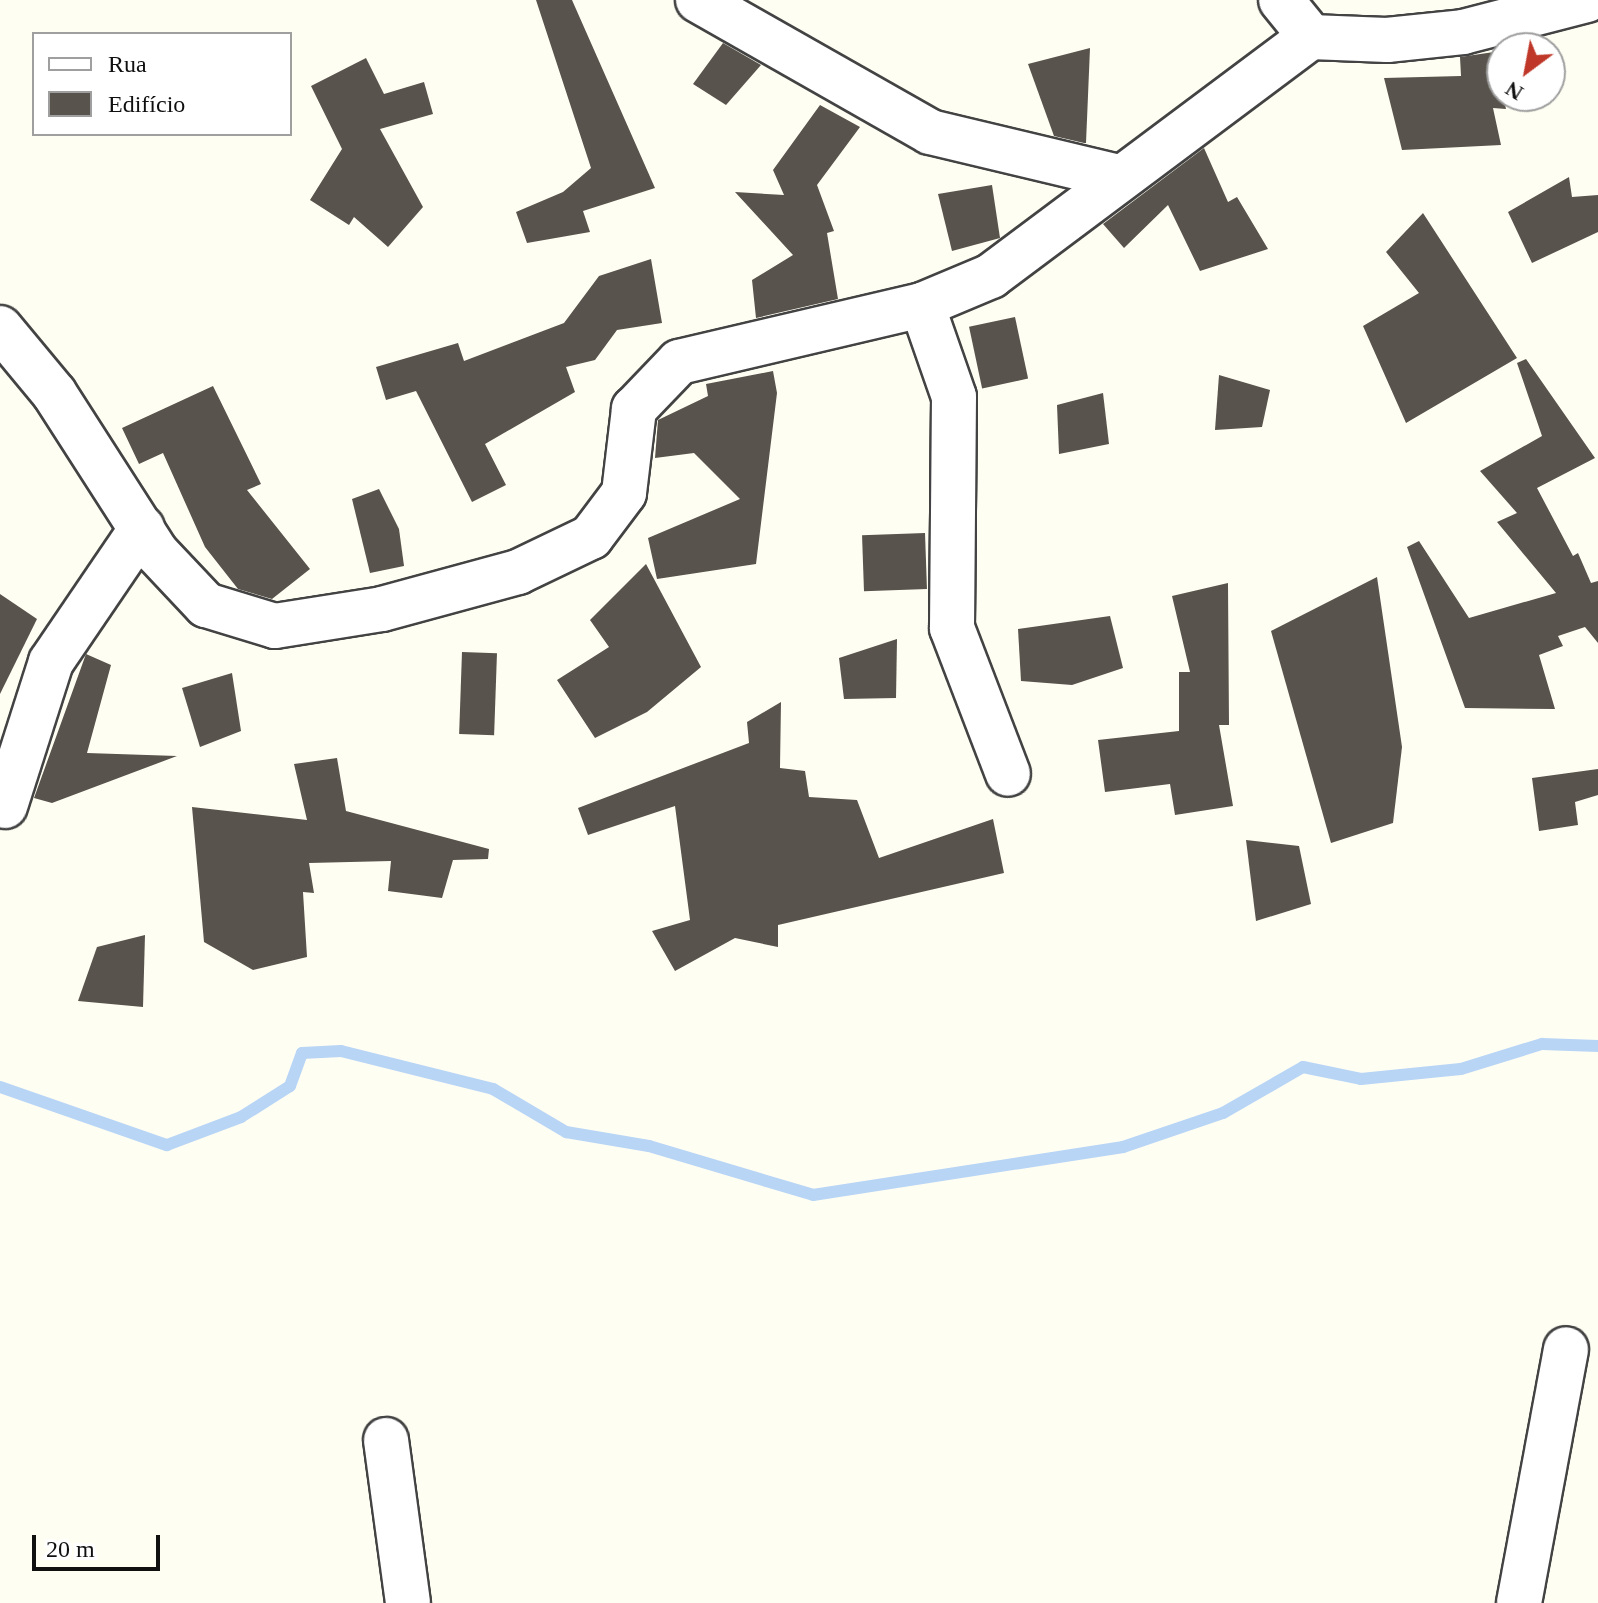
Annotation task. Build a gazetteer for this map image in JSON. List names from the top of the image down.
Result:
{
  "legend": ["Rua", "Edifício"],
  "scale_bar": "20 m",
  "north": "bottom left"
}
